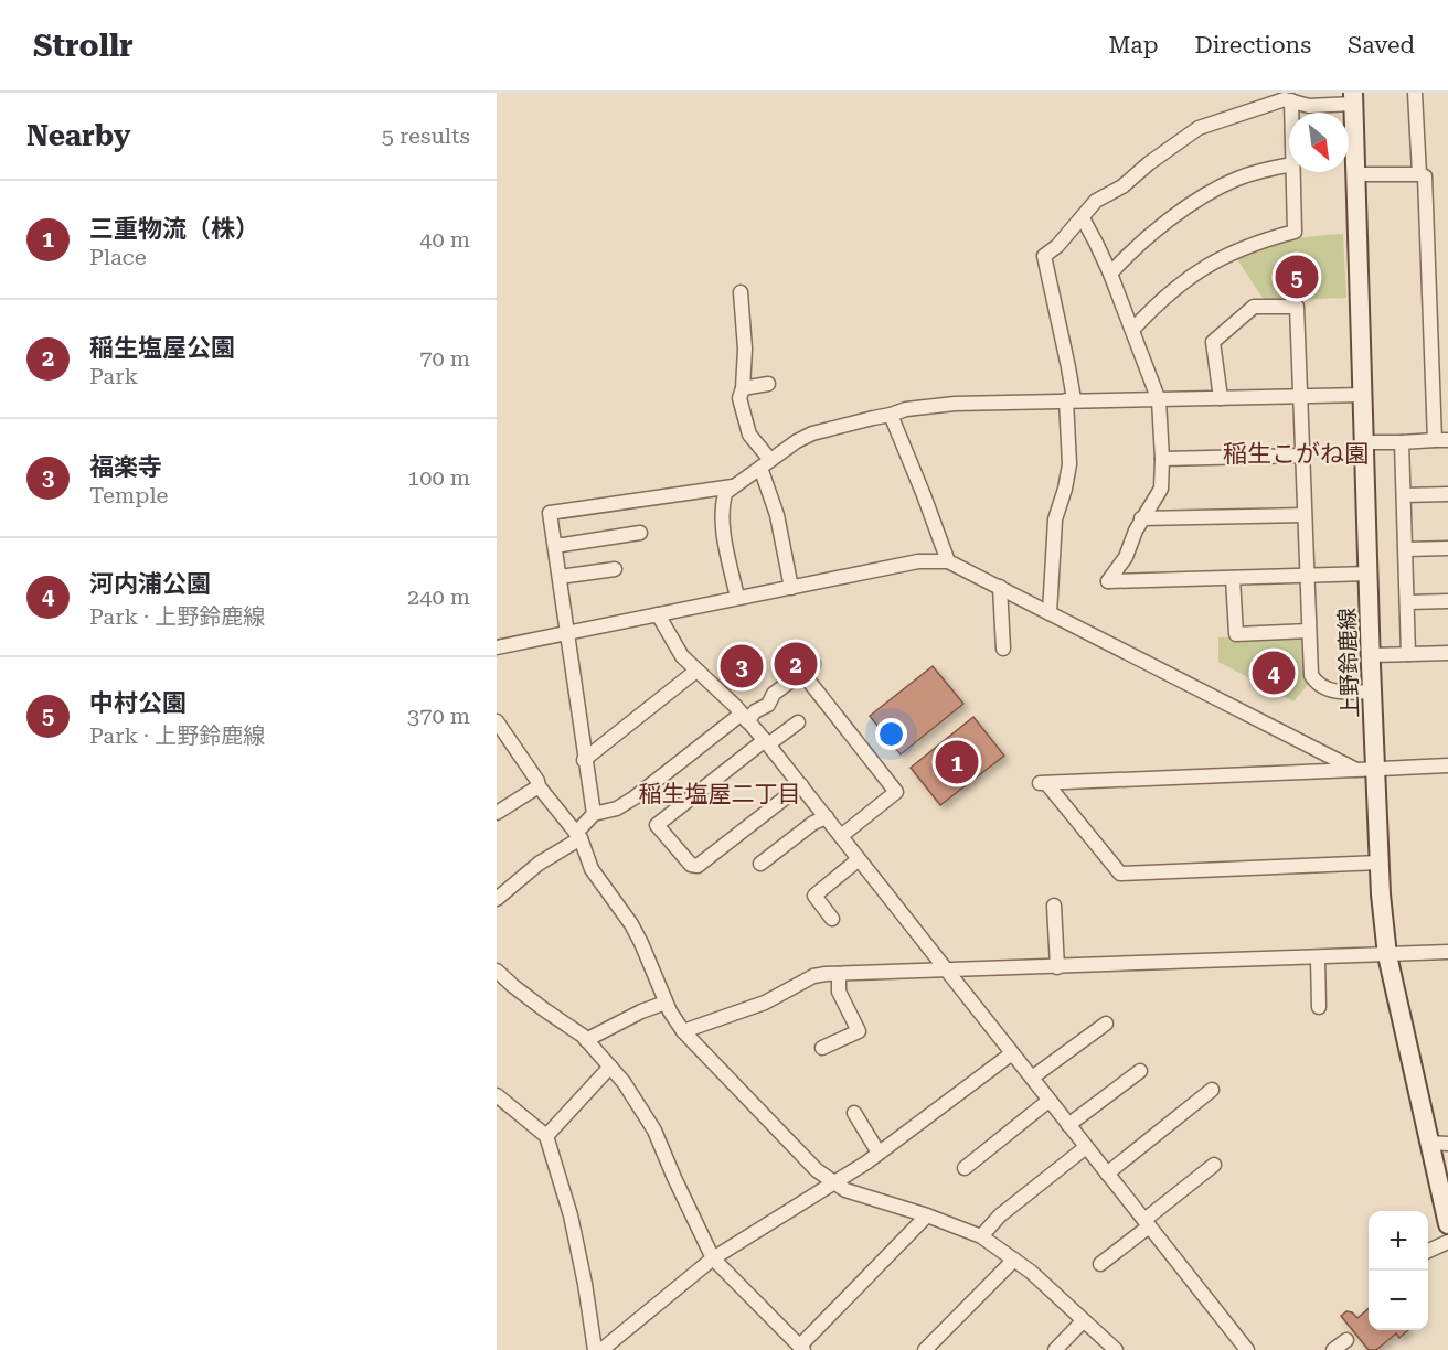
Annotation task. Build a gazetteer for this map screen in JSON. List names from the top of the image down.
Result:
{
  "streets": {
    "main road": ["上野鈴鹿線"]
  },
  "districts": ["稲生こがね園", "稲生塩屋二丁目"],
  "north": "bottom right",
  "page": {
    "header": "Strollr",
    "nav": ["Map", "Directions", "Saved"],
    "heading": ["Nearby", "5 results"],
    "list": [
      {
        "mark": "1",
        "name": "三重物流（株）",
        "note": "Place",
        "value": "40 m"
      },
      {
        "mark": "2",
        "name": "稲生塩屋公園",
        "note": "Park",
        "value": "70 m"
      },
      {
        "mark": "3",
        "name": "福楽寺",
        "note": "Temple",
        "value": "100 m"
      },
      {
        "mark": "4",
        "name": "河内浦公園",
        "note": "Park · 上野鈴鹿線",
        "value": "240 m"
      },
      {
        "mark": "5",
        "name": "中村公園",
        "note": "Park · 上野鈴鹿線",
        "value": "370 m"
      }
    ],
    "pins": [
      "5",
      "2",
      "3",
      "4",
      "1"
    ],
    "map_buttons": ["+", "−"]
  }
}
